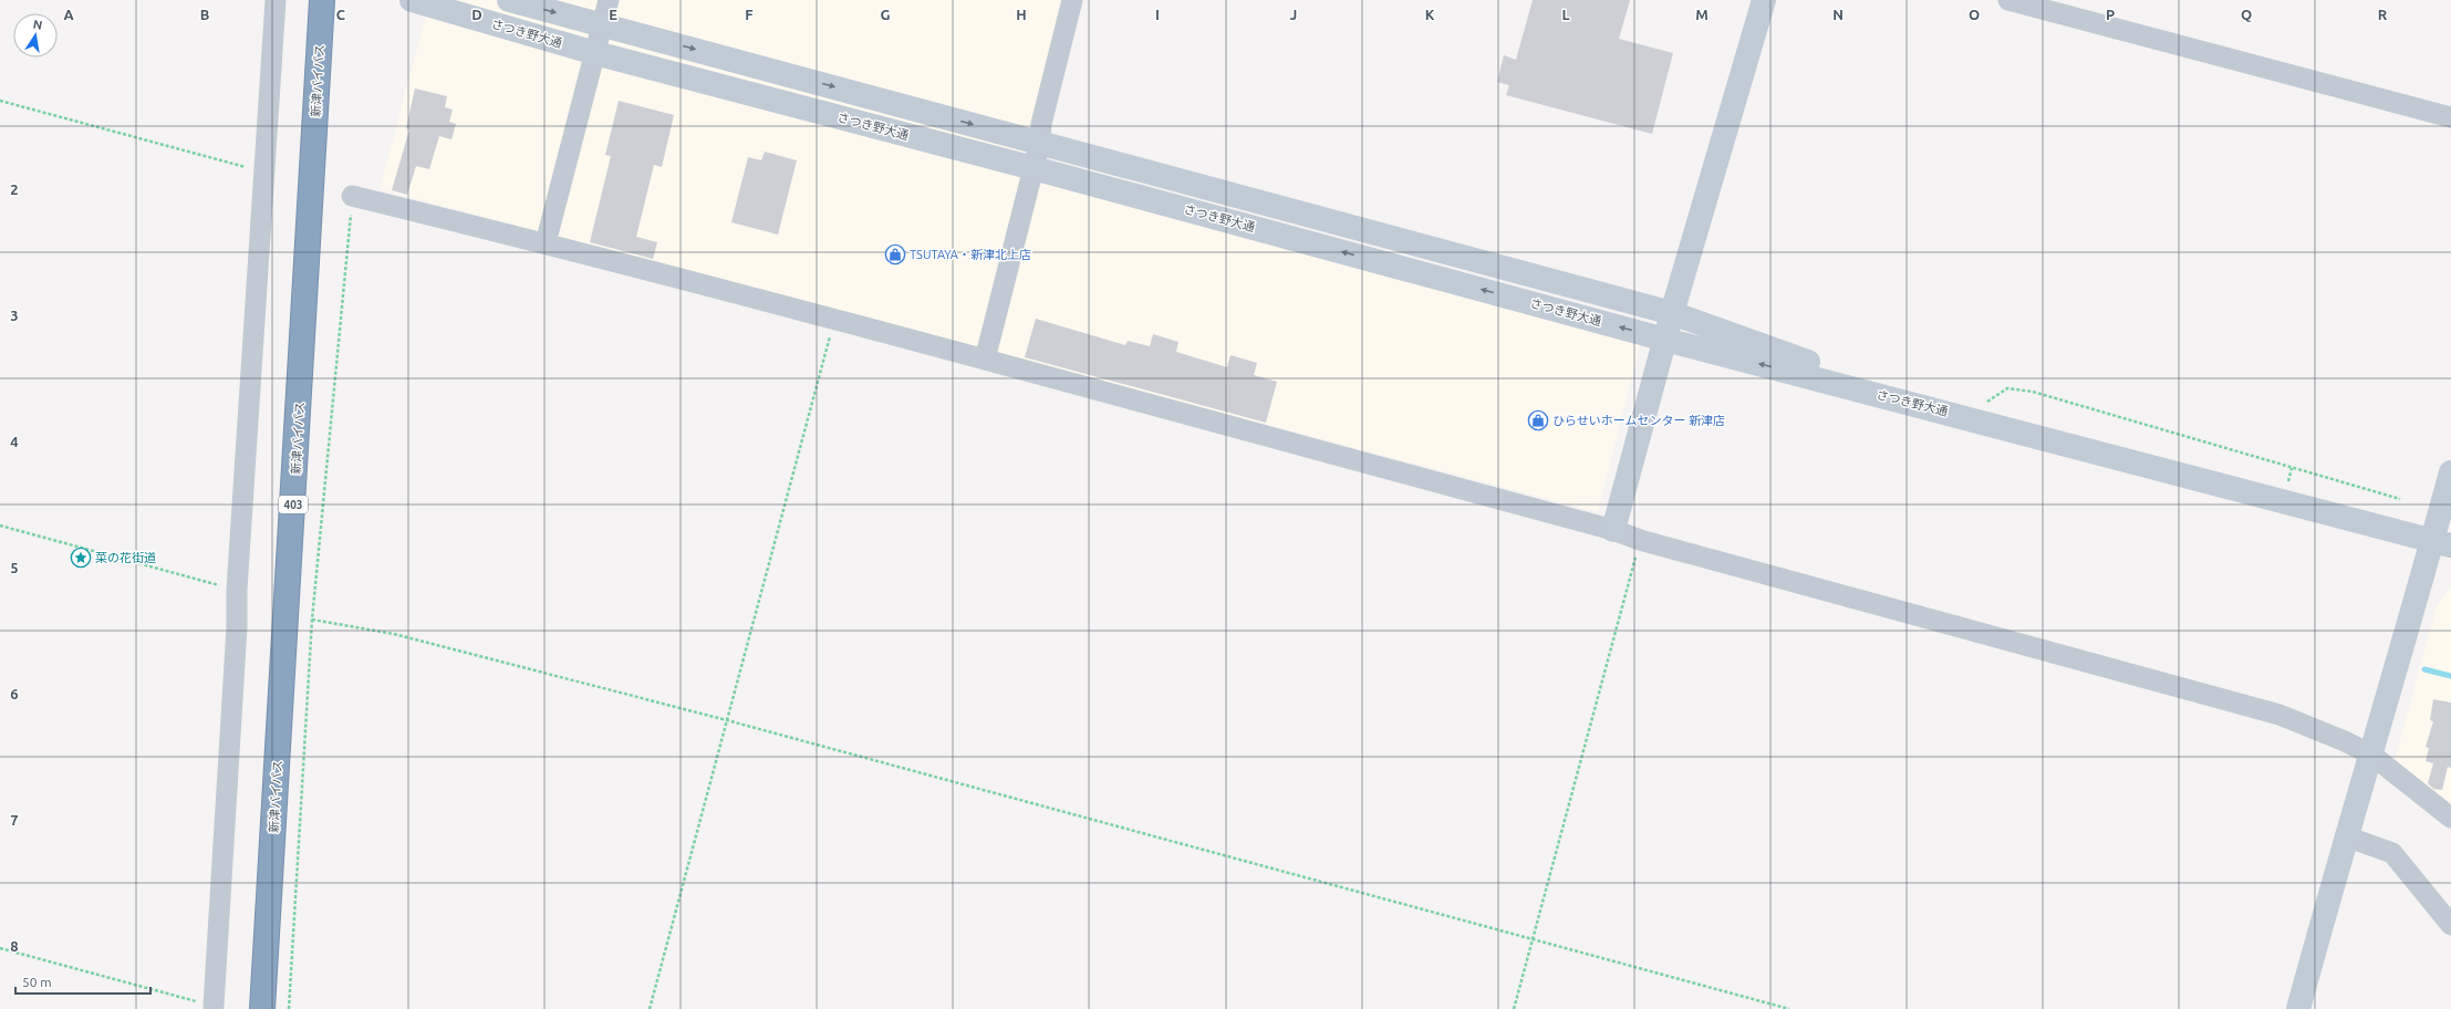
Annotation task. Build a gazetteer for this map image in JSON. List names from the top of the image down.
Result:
{
  "streets": {
    "highway": ["新津バイパス", "403"],
    "street": ["さつき野大通"]
  },
  "places": {
    "shop": ["TSUTAYA・新津北上店", "ひらせいホームセンター 新津店"],
    "place": ["菜の花街道"]
  },
  "scale_bar": "50 m",
  "north": "top",
  "grid": {
    "columns": [
      "A",
      "B",
      "C",
      "D",
      "E",
      "F",
      "G",
      "H",
      "I",
      "J",
      "K",
      "L",
      "M",
      "N",
      "O",
      "P",
      "Q",
      "R"
    ],
    "rows": [
      "2",
      "3",
      "4",
      "5",
      "6",
      "7",
      "8"
    ]
  }
}
